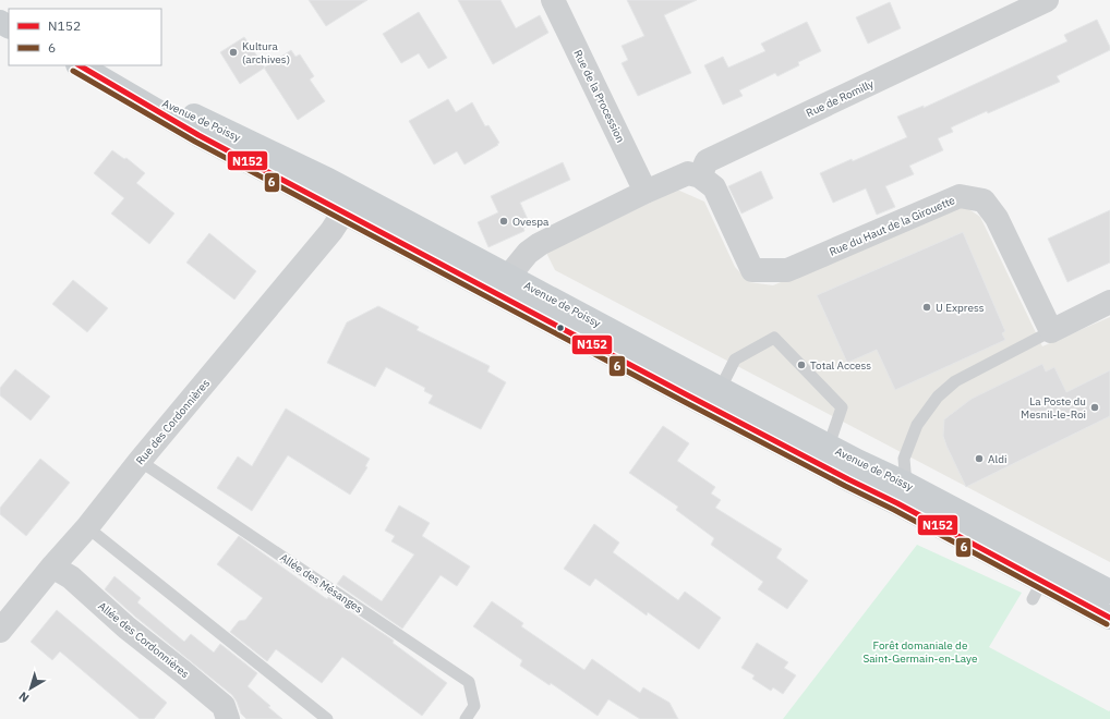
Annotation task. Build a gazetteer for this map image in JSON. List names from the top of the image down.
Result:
{
  "streets": {
    "main road": ["Avenue de Poissy"],
    "street": [
      "Rue de la Procession",
      "Rue de Romilly",
      "Rue du Haut de la Girouette",
      "Rue des Cordonnières",
      "Allée des Cordonnières"
    ],
    "lane": ["Allée des Mésanges"]
  },
  "crossings": [
    ["Rue de Romilly", "Rue du Haut de la Girouette"],
    ["Avenue de Poissy", "Rue des Cordonnières"],
    ["Rue des Cordonnières", "Allée des Mésanges"],
    ["Rue des Cordonnières", "Allée des Cordonnières"]
  ],
  "parks": ["Forêt domaniale de Saint-Germain-en-Laye"],
  "places": [
    "Kultura (archives)",
    "Ovespa",
    "U Express",
    "Total Access",
    "La Poste du Mesnil-le-Roi",
    "Aldi"
  ],
  "lines": ["transit line N152", "transit line 6"],
  "legend": ["N152", "6"],
  "north": "bottom left"
}
